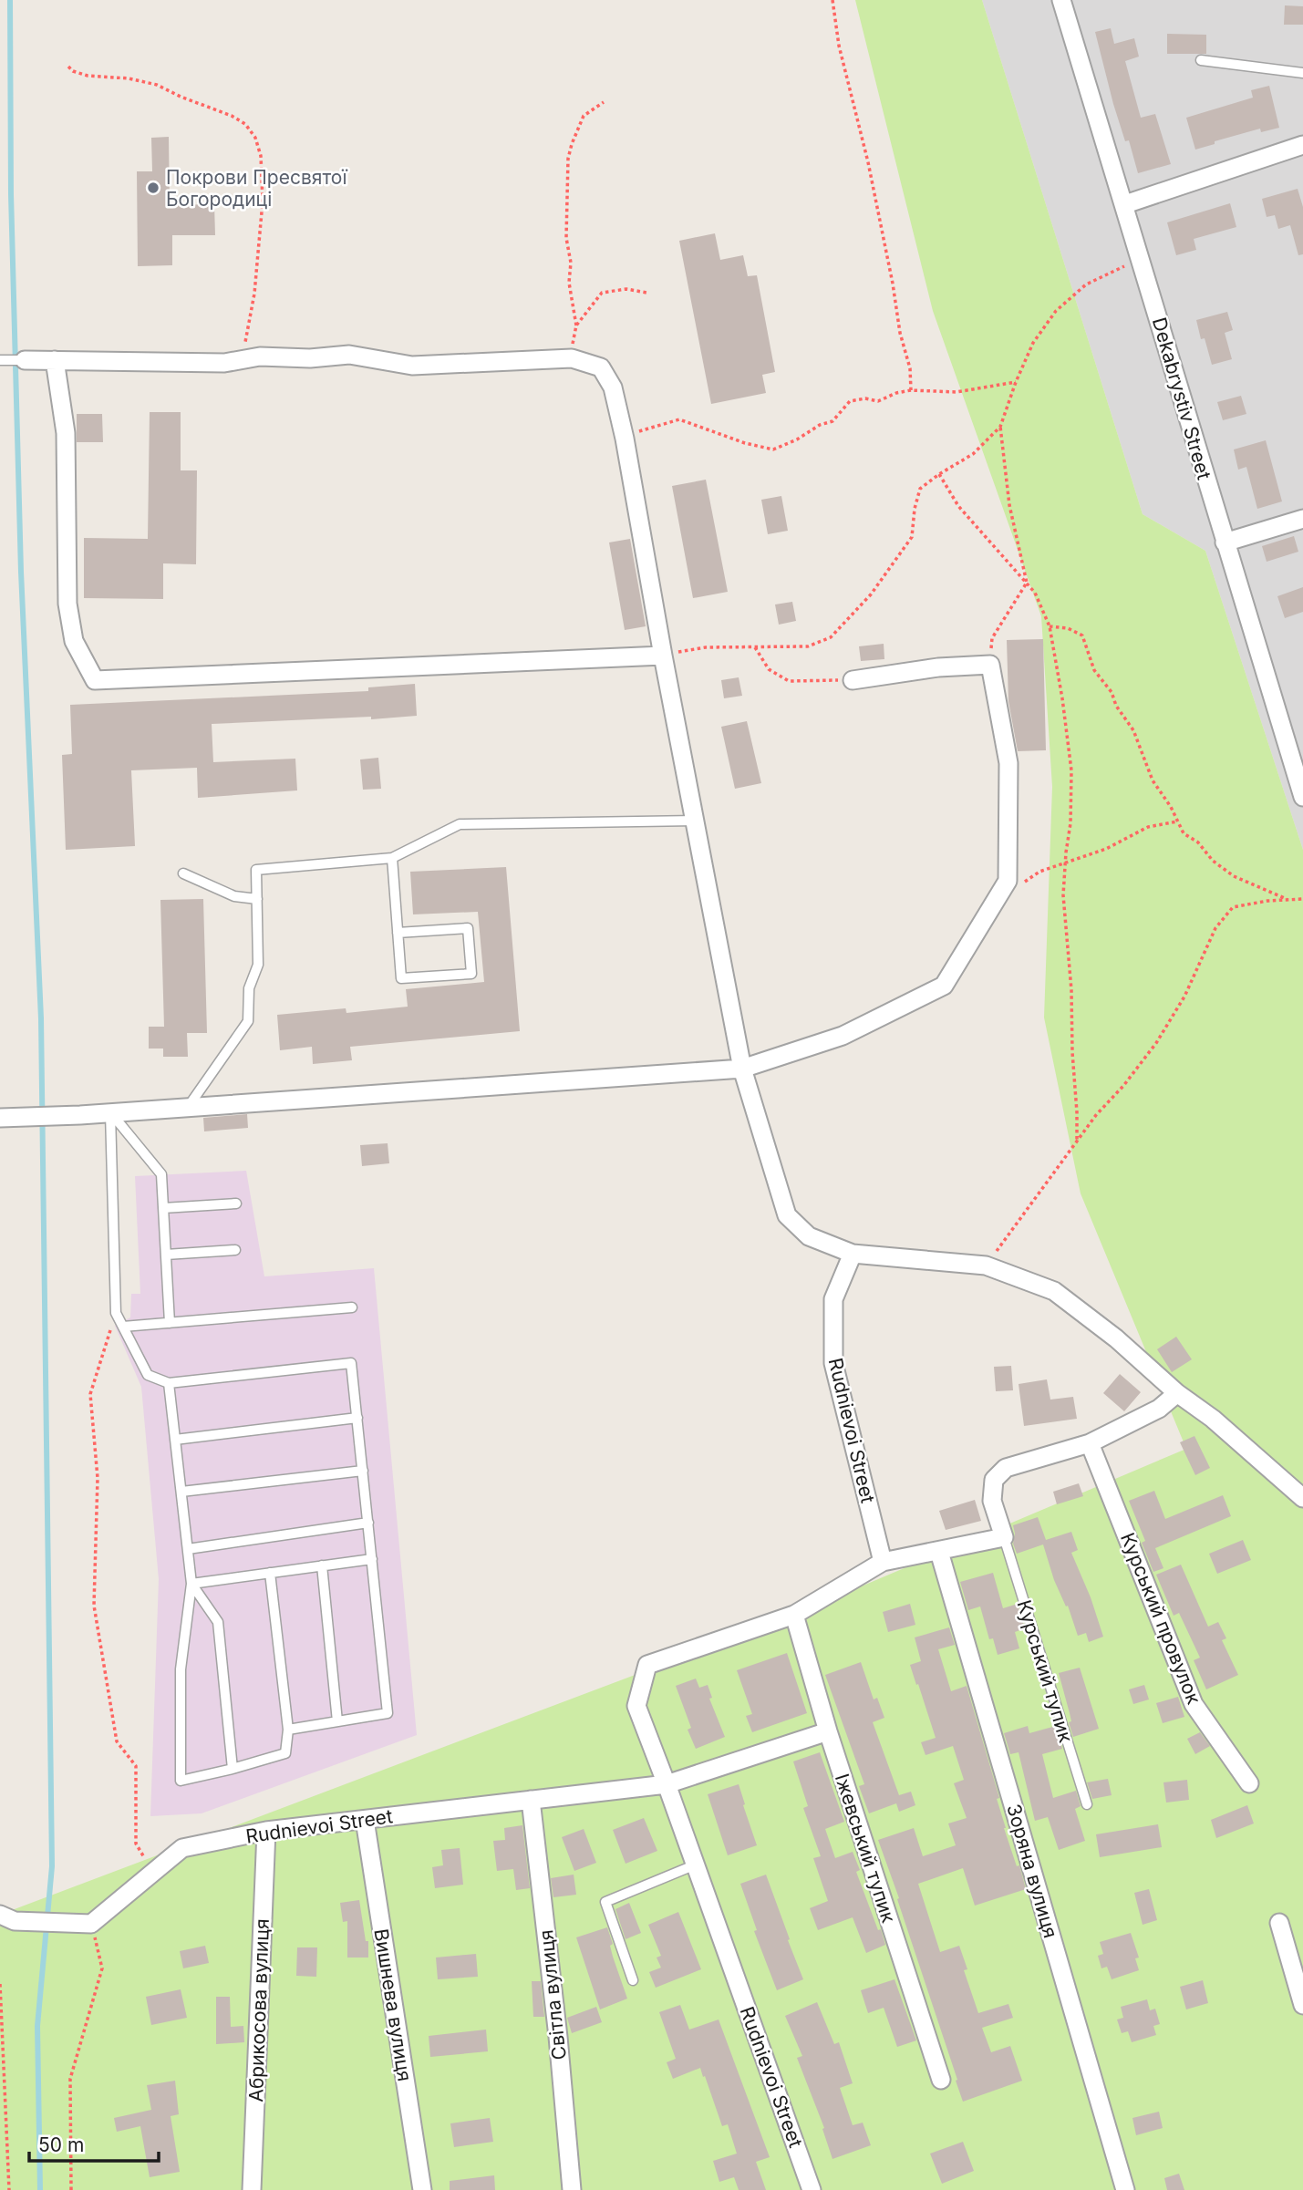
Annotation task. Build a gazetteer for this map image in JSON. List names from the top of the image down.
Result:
{
  "streets": {
    "street": [
      "Dekabrystiv Street",
      "Rudnievoi Street",
      "Курський провулок",
      "Іжевський тупик",
      "Зоряна вулиця",
      "Світла вулиця",
      "Вишнева вулиця",
      "Абрикосова вулиця"
    ],
    "lane": ["Курський тупик"]
  },
  "crossings": [
    ["Rudnievoi Street", "Курський тупик"],
    ["Rudnievoi Street", "Іжевський тупик"],
    ["Rudnievoi Street", "Зоряна вулиця"],
    ["Rudnievoi Street", "Світла вулиця"],
    ["Rudnievoi Street", "Вишнева вулиця"],
    ["Rudnievoi Street", "Абрикосова вулиця"]
  ],
  "places": ["Покрови Пресвятої Богородиці"],
  "scale_bar": "50 m"
}
